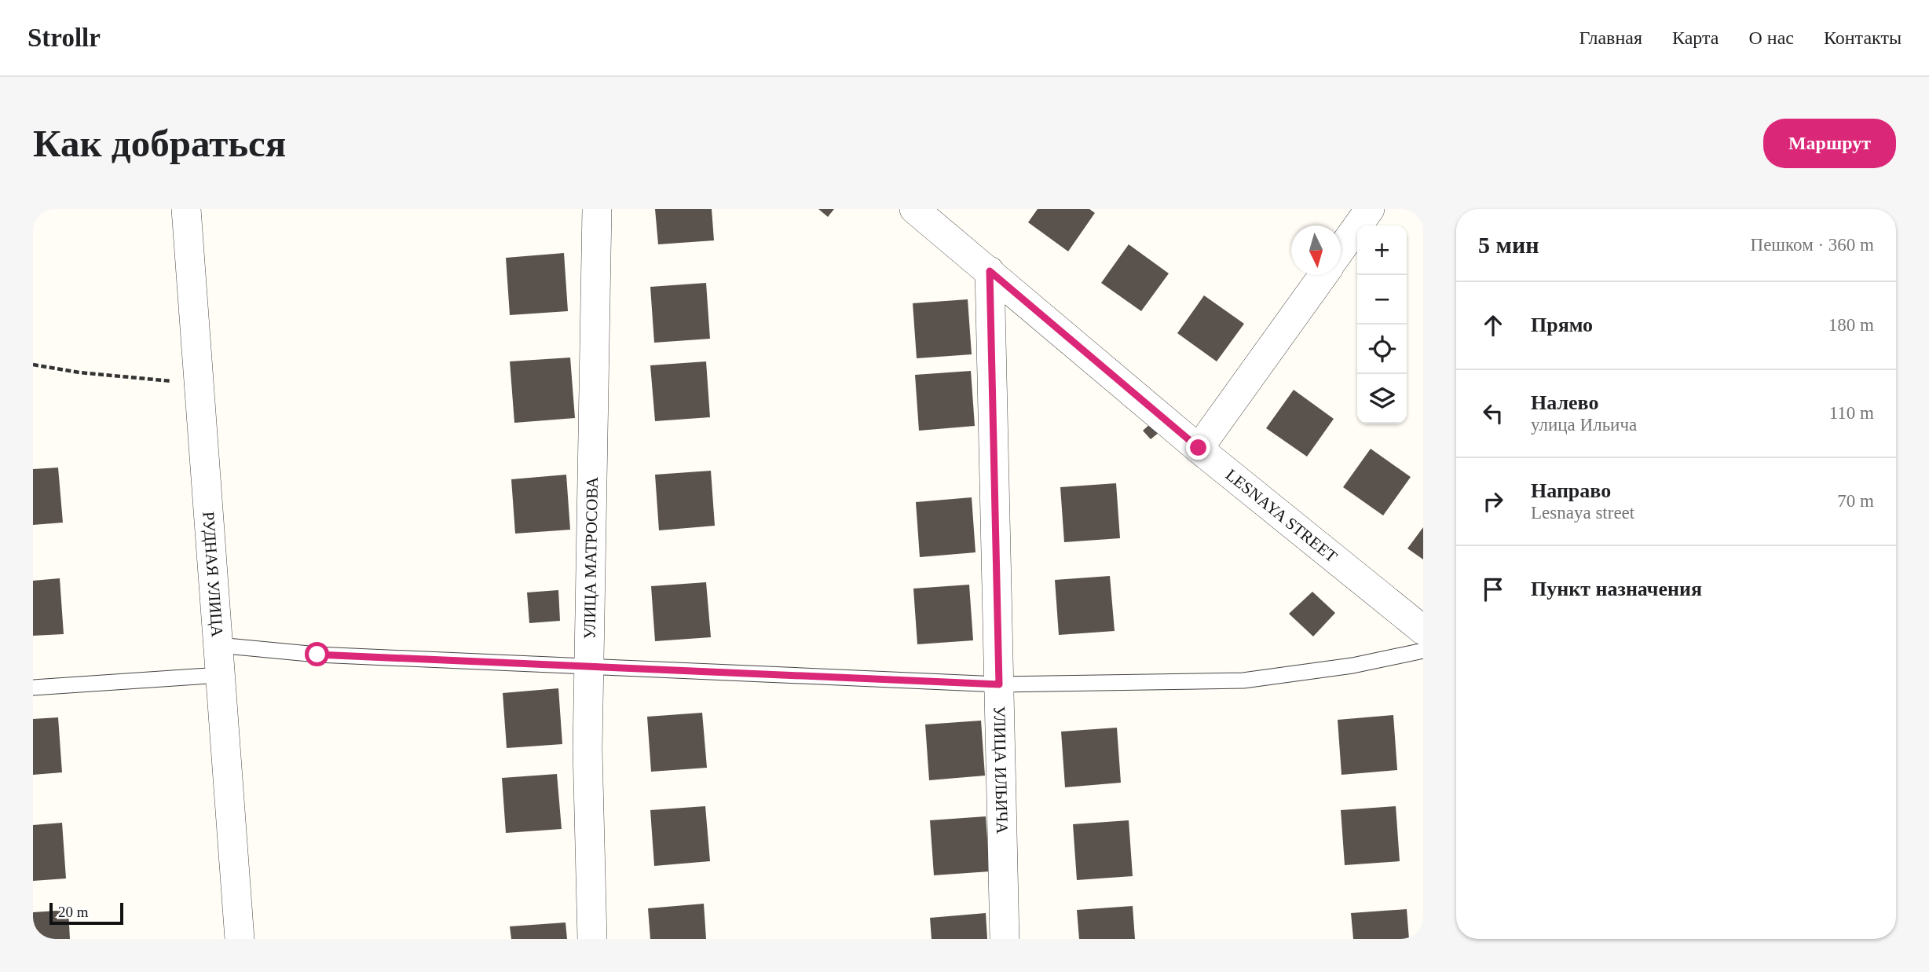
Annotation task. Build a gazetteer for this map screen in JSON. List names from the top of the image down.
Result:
{
  "streets": {
    "street": [
      "LESNAYA STREET",
      "УЛИЦА МАТРОСОВА",
      "РУДНАЯ УЛИЦА",
      "УЛИЦА ИЛЬИЧА"
    ]
  },
  "crossings": [
    ["LESNAYA STREET", "УЛИЦА ИЛЬИЧА"]
  ],
  "scale_bar": "20 m",
  "north": "bottom",
  "page": {
    "header": "Strollr",
    "nav": [
      "Главная",
      "Карта",
      "О нас",
      "Контакты"
    ],
    "buttons": "Маршрут",
    "title": "Как добраться",
    "heading": ["5 мин", "Пешком · 360 m"],
    "map_buttons": ["+", "−"],
    "list": [
      ["Прямо", "180 m"],
      ["Налево", "улица Ильича", "110 m"],
      ["Направо", "Lesnaya street", "70 m"],
      "Пункт назначения"
    ],
    "scale": "20 m"
  }
}
